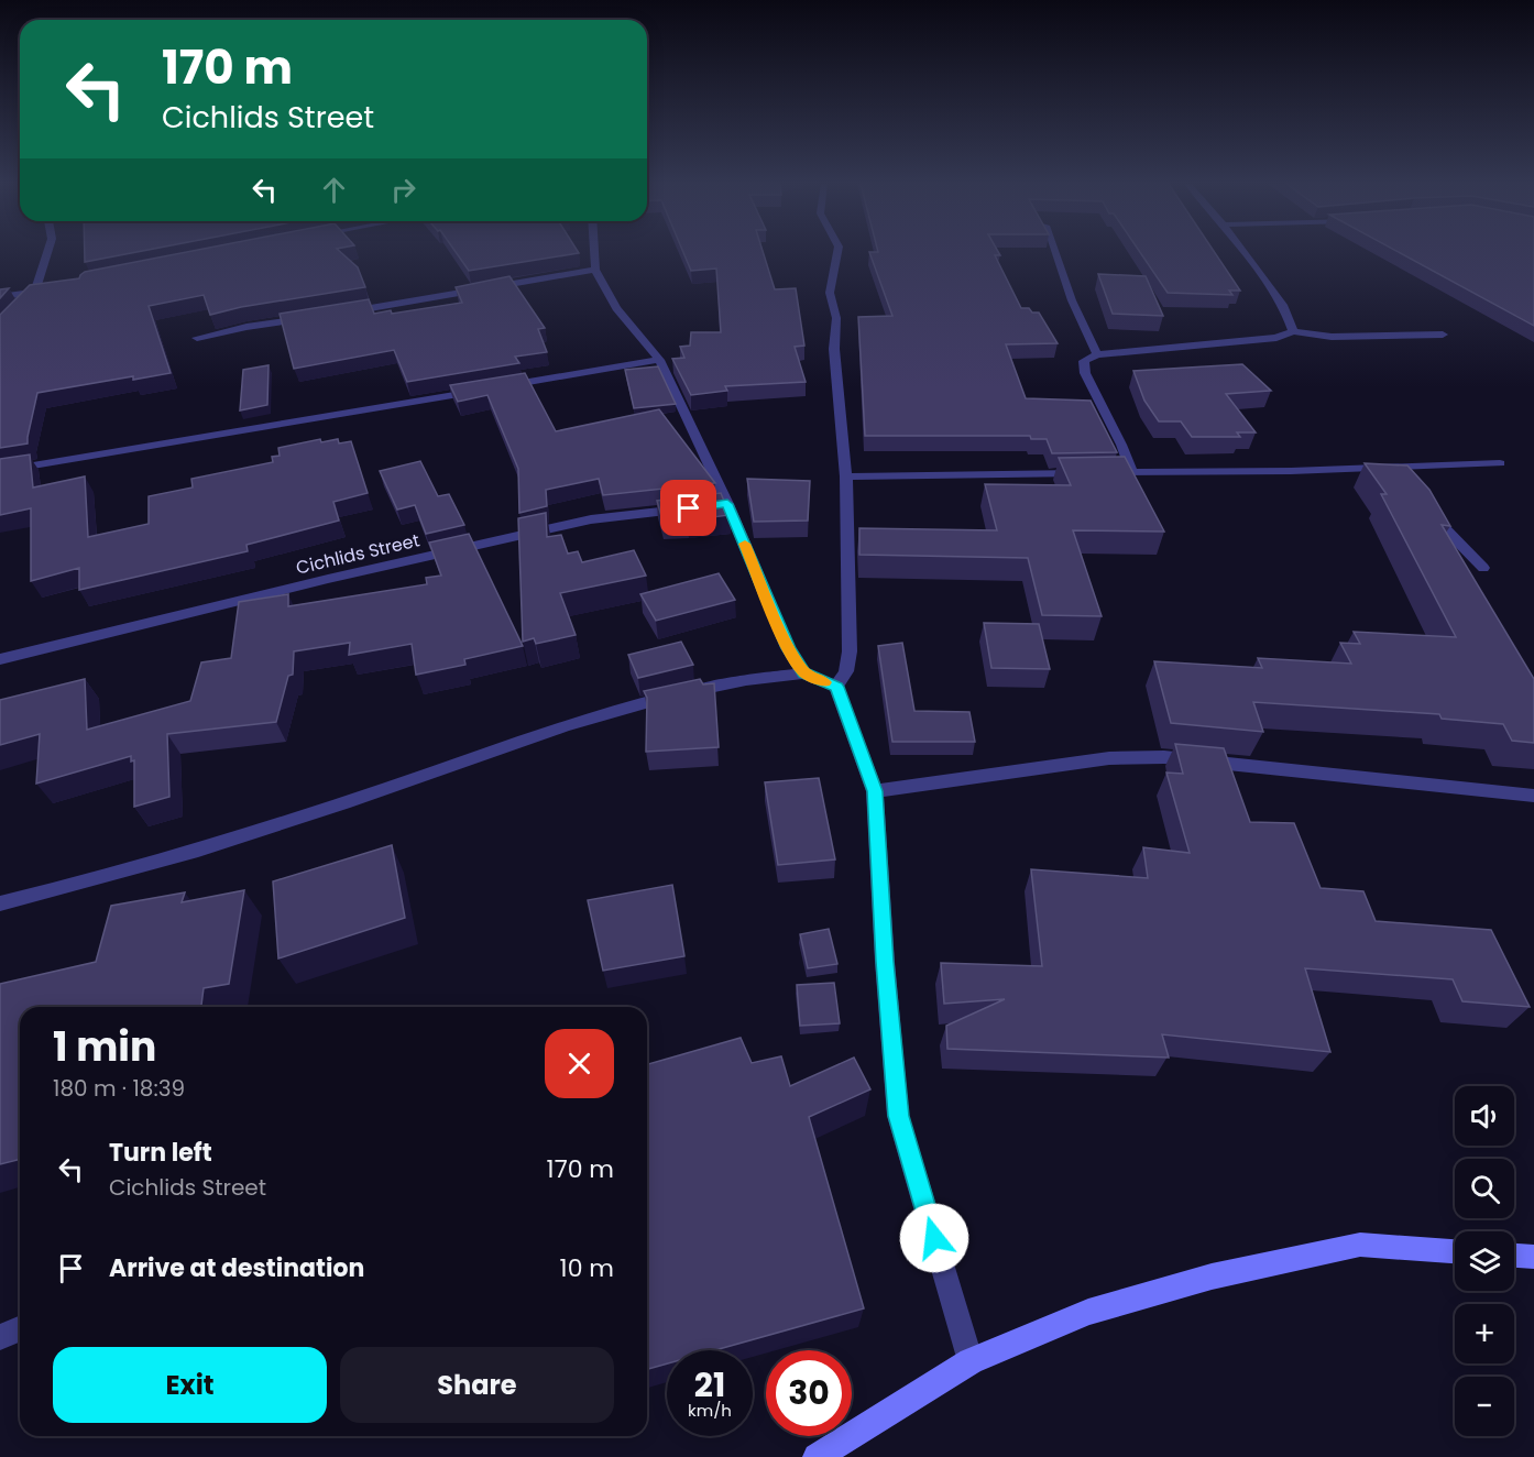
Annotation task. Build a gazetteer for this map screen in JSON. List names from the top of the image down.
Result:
{
  "streets": {
    "street": ["Cichlids Street"]
  },
  "page": {
    "turn": ["170 m", "Cichlids Street"],
    "heading": ["1 min", "180 m · 18:39"],
    "map_buttons": ["+", "−"],
    "list": [
      {
        "name": "Turn left",
        "note": "Cichlids Street",
        "value": "170 m"
      },
      {
        "name": "Arrive at destination",
        "value": "10 m"
      }
    ],
    "buttons": ["Exit", "Share"],
    "speed": "21 km/h",
    "limit": "30"
  }
}
